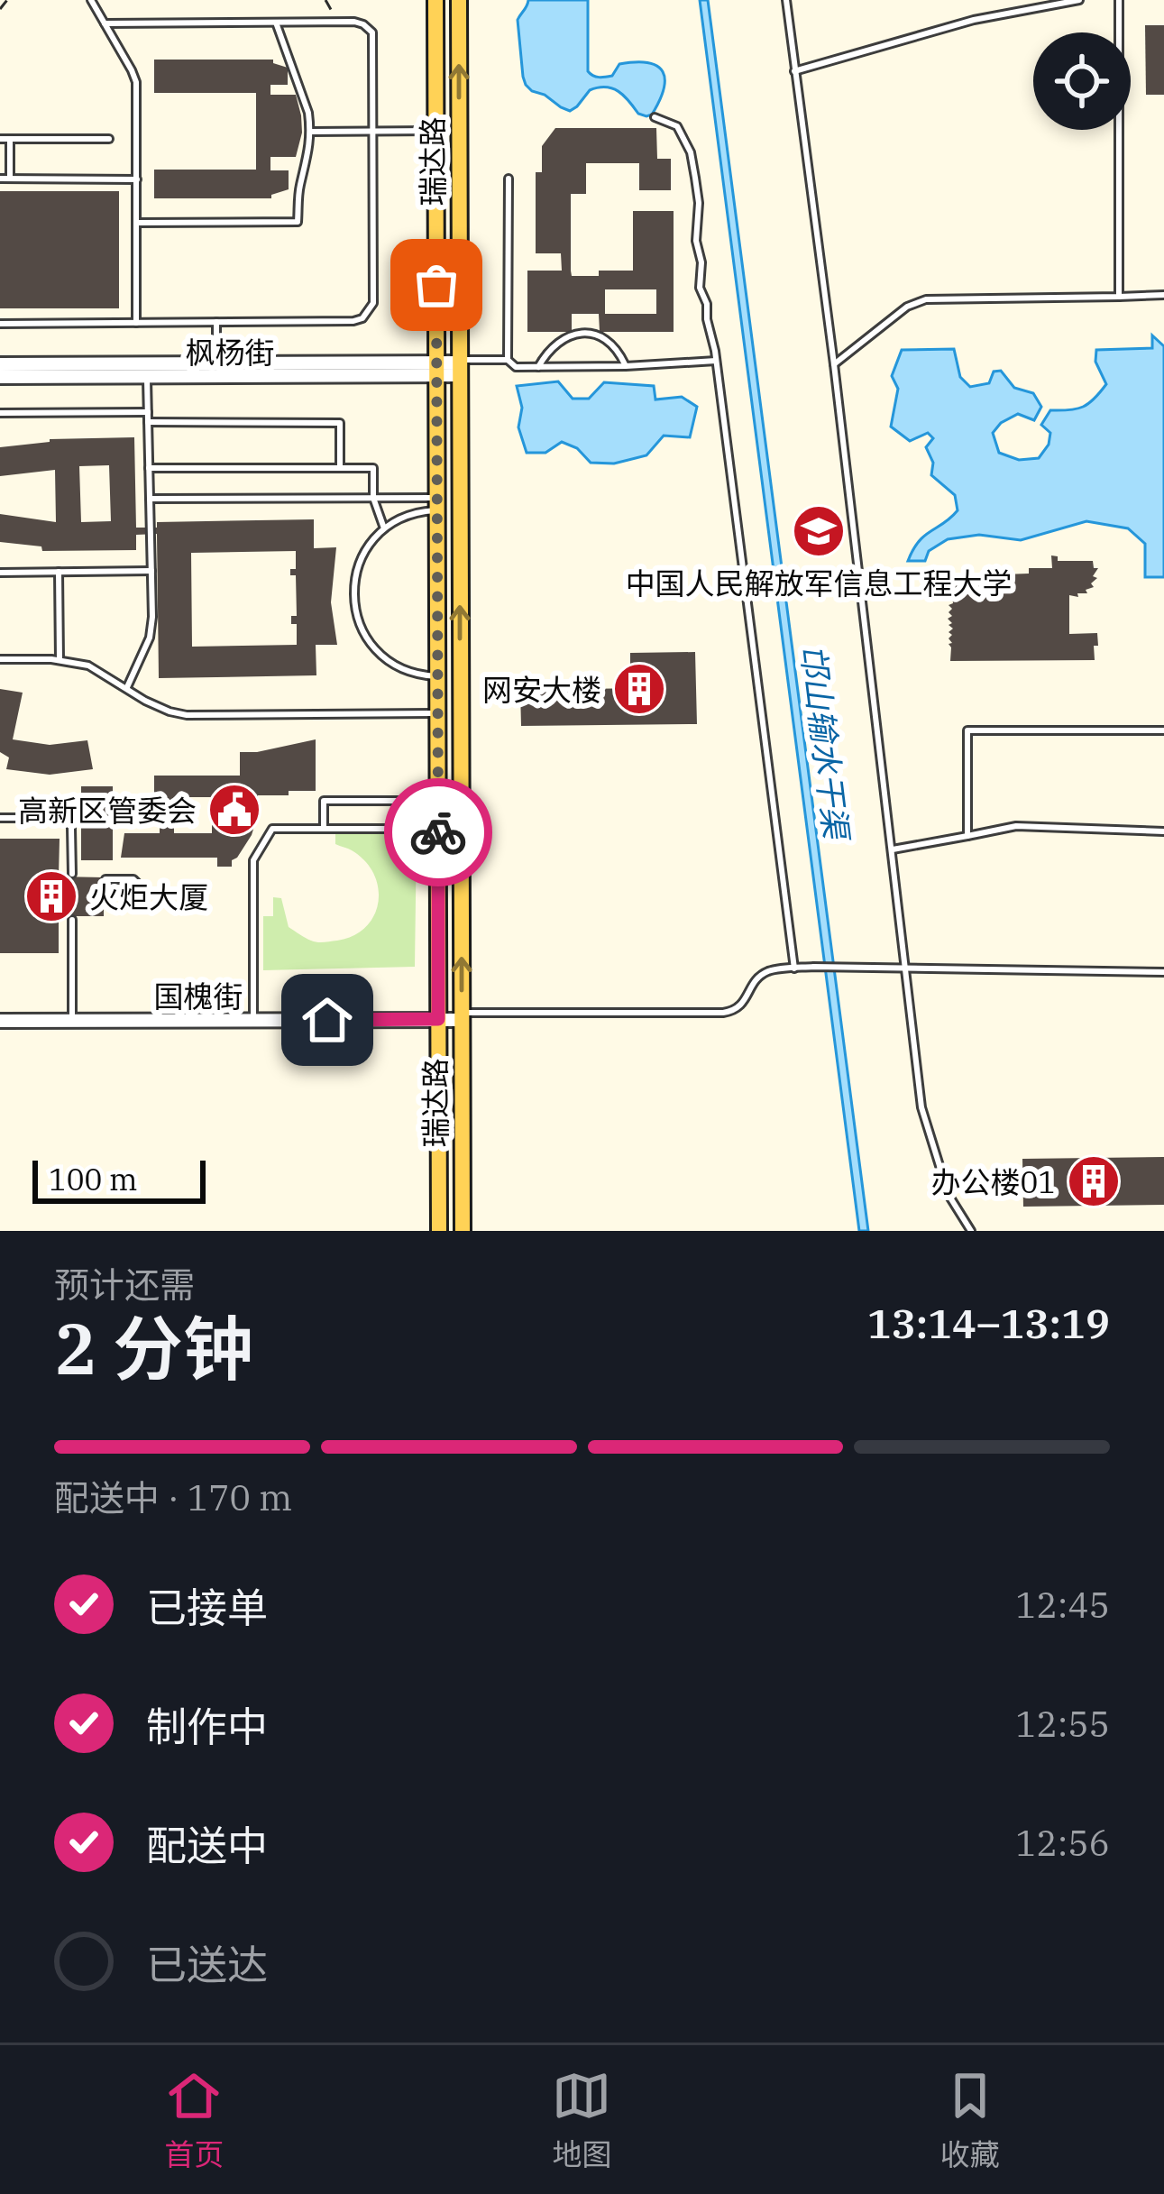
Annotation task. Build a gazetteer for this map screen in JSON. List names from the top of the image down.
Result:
{
  "streets": {
    "main road": ["瑞达路"],
    "street": ["枫杨街", "国槐街"]
  },
  "crossings": [
    ["瑞达路", "枫杨街"],
    ["瑞达路", "国槐街"]
  ],
  "water": ["邙山输水干渠"],
  "places": {
    "school or university": ["中国人民解放军信息工程大学"],
    "building": ["网安大楼", "火炬大厦", "办公楼01"],
    "public building": ["高新区管委会"]
  },
  "scale_bar": "100 m",
  "page": {
    "scale": "100 m",
    "heading": ["2 分钟", "预计还需", "13:14–13:19"],
    "bar": "配送中 · 170 m",
    "list": [
      ["已接单", "12:45"],
      ["制作中", "12:55"],
      ["配送中", "12:56"],
      "已送达"
    ],
    "tabs": ["首页", "地图", "收藏"]
  }
}
